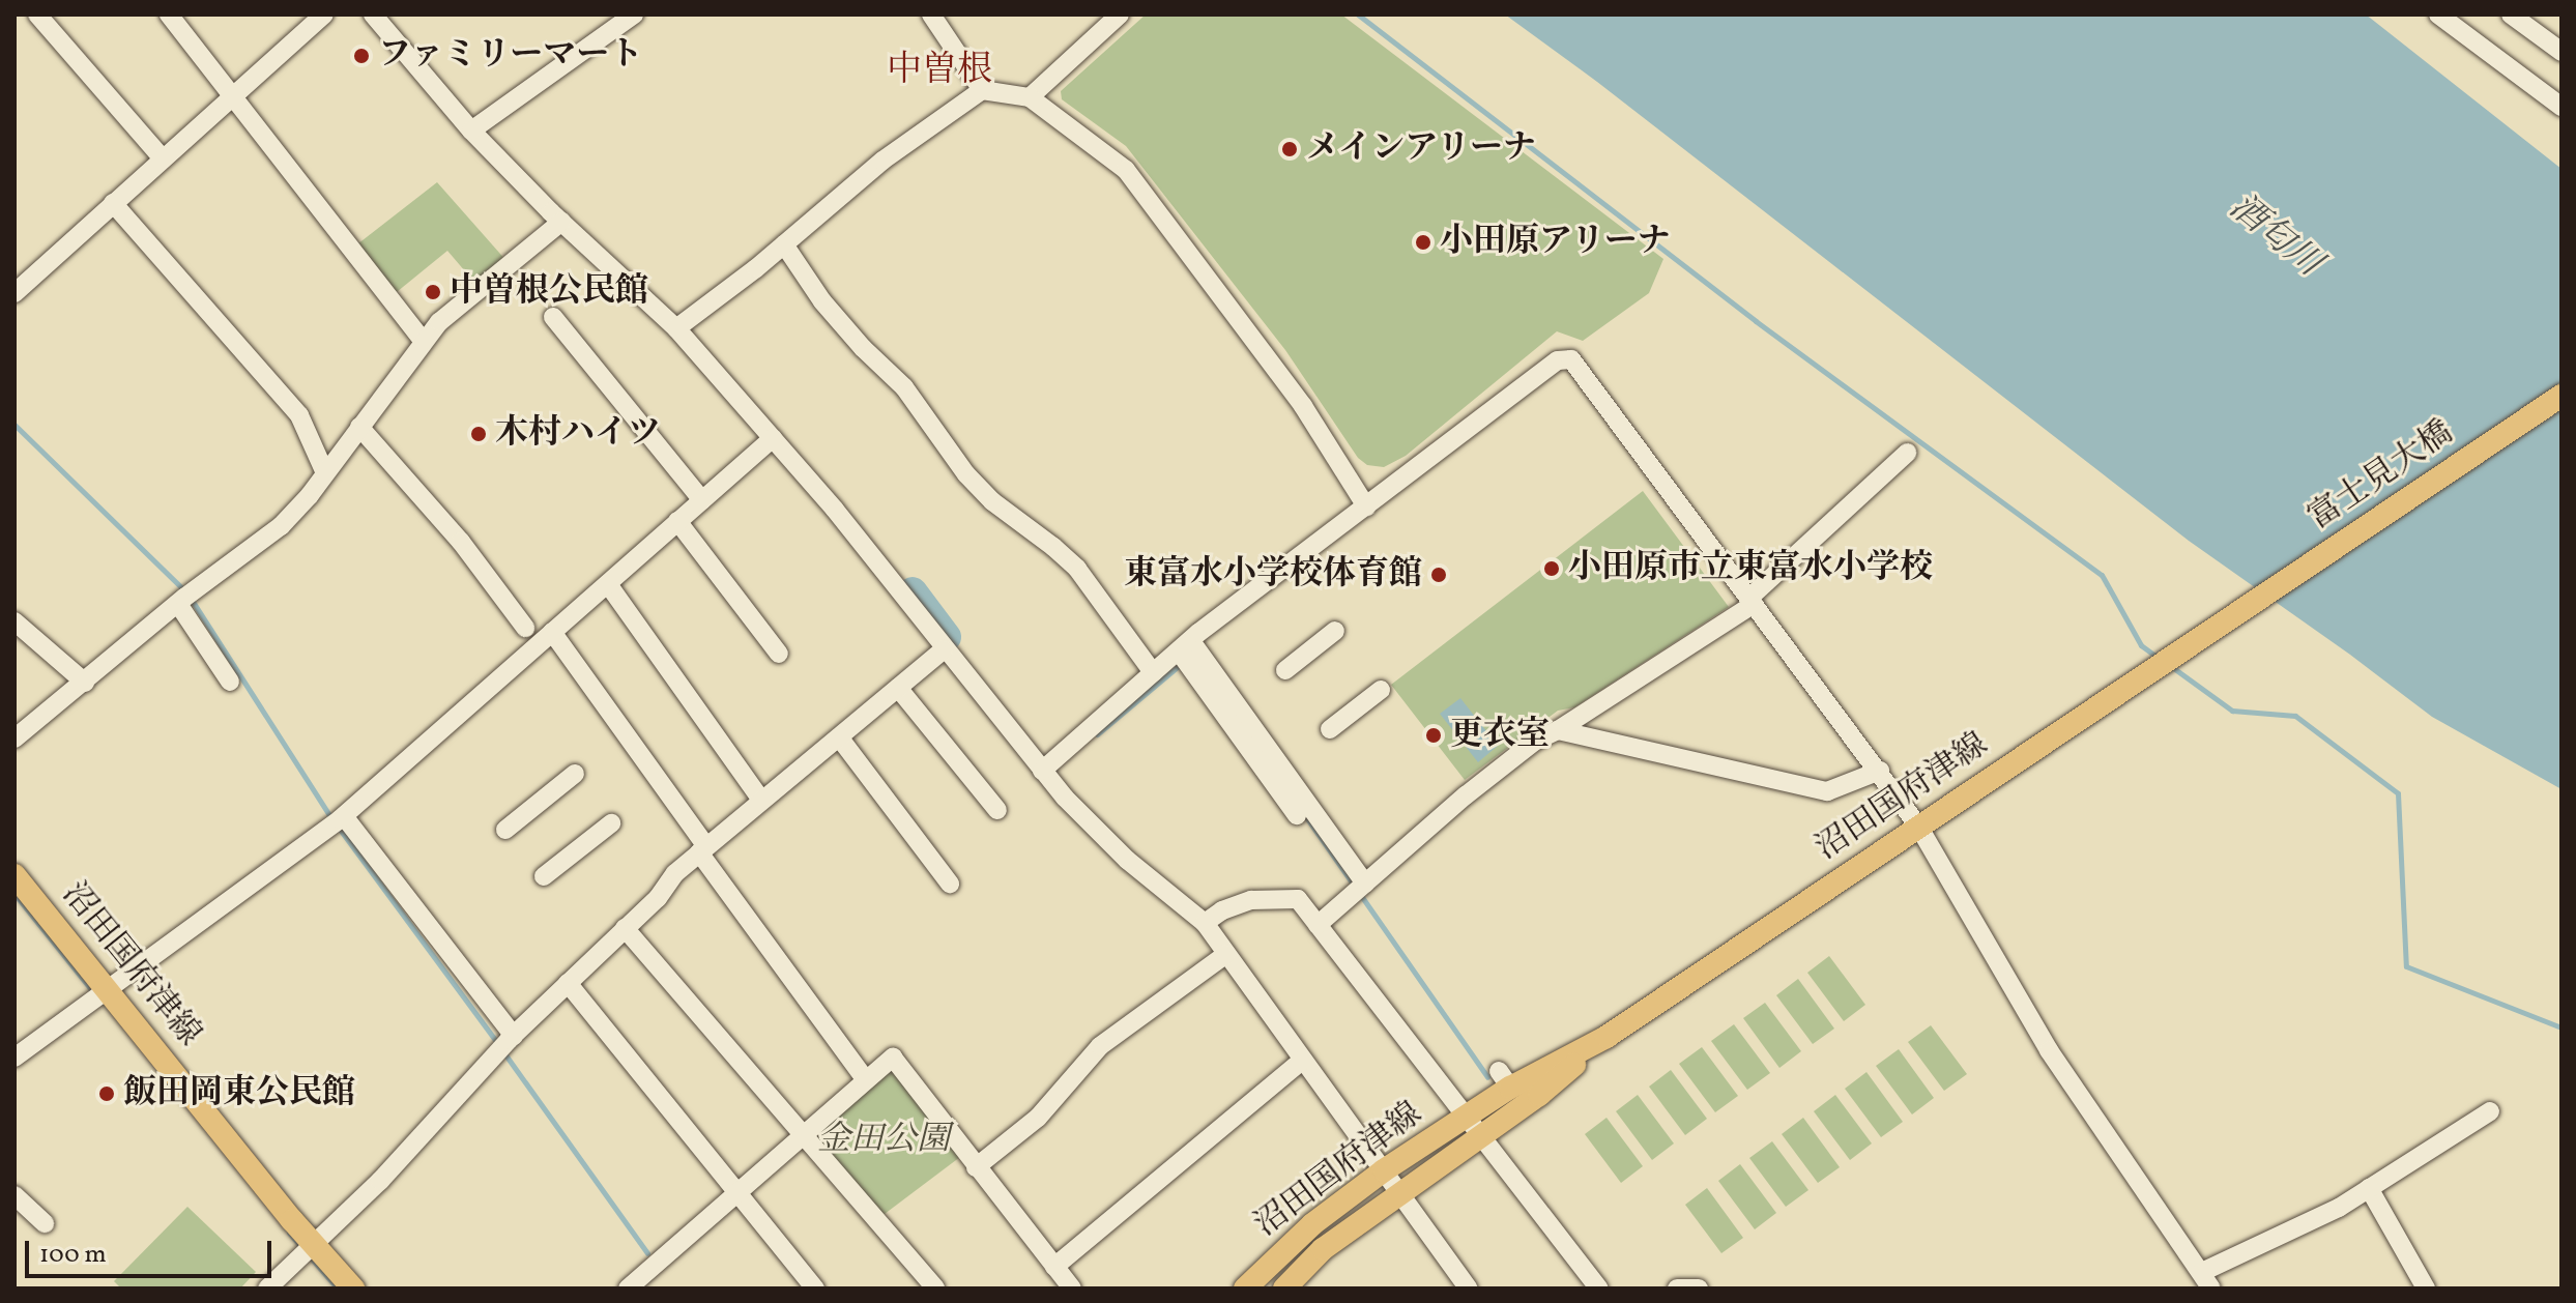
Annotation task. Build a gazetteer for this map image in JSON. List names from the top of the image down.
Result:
{
  "streets": {
    "main road": ["富士見大橋", "沼田国府津線"]
  },
  "crossings": [
    ["富士見大橋", "沼田国府津線"]
  ],
  "districts": ["中曽根"],
  "water": ["酒匂川"],
  "parks": ["金田公園"],
  "places": [
    "ファミリーマート",
    "メインアリーナ",
    "小田原アリーナ",
    "中曽根公民館",
    "木村ハイツ",
    "小田原市立東富水小学校",
    "東富水小学校体育館",
    "更衣室",
    "飯田岡東公民館"
  ],
  "scale_bar": "100 m"
}
